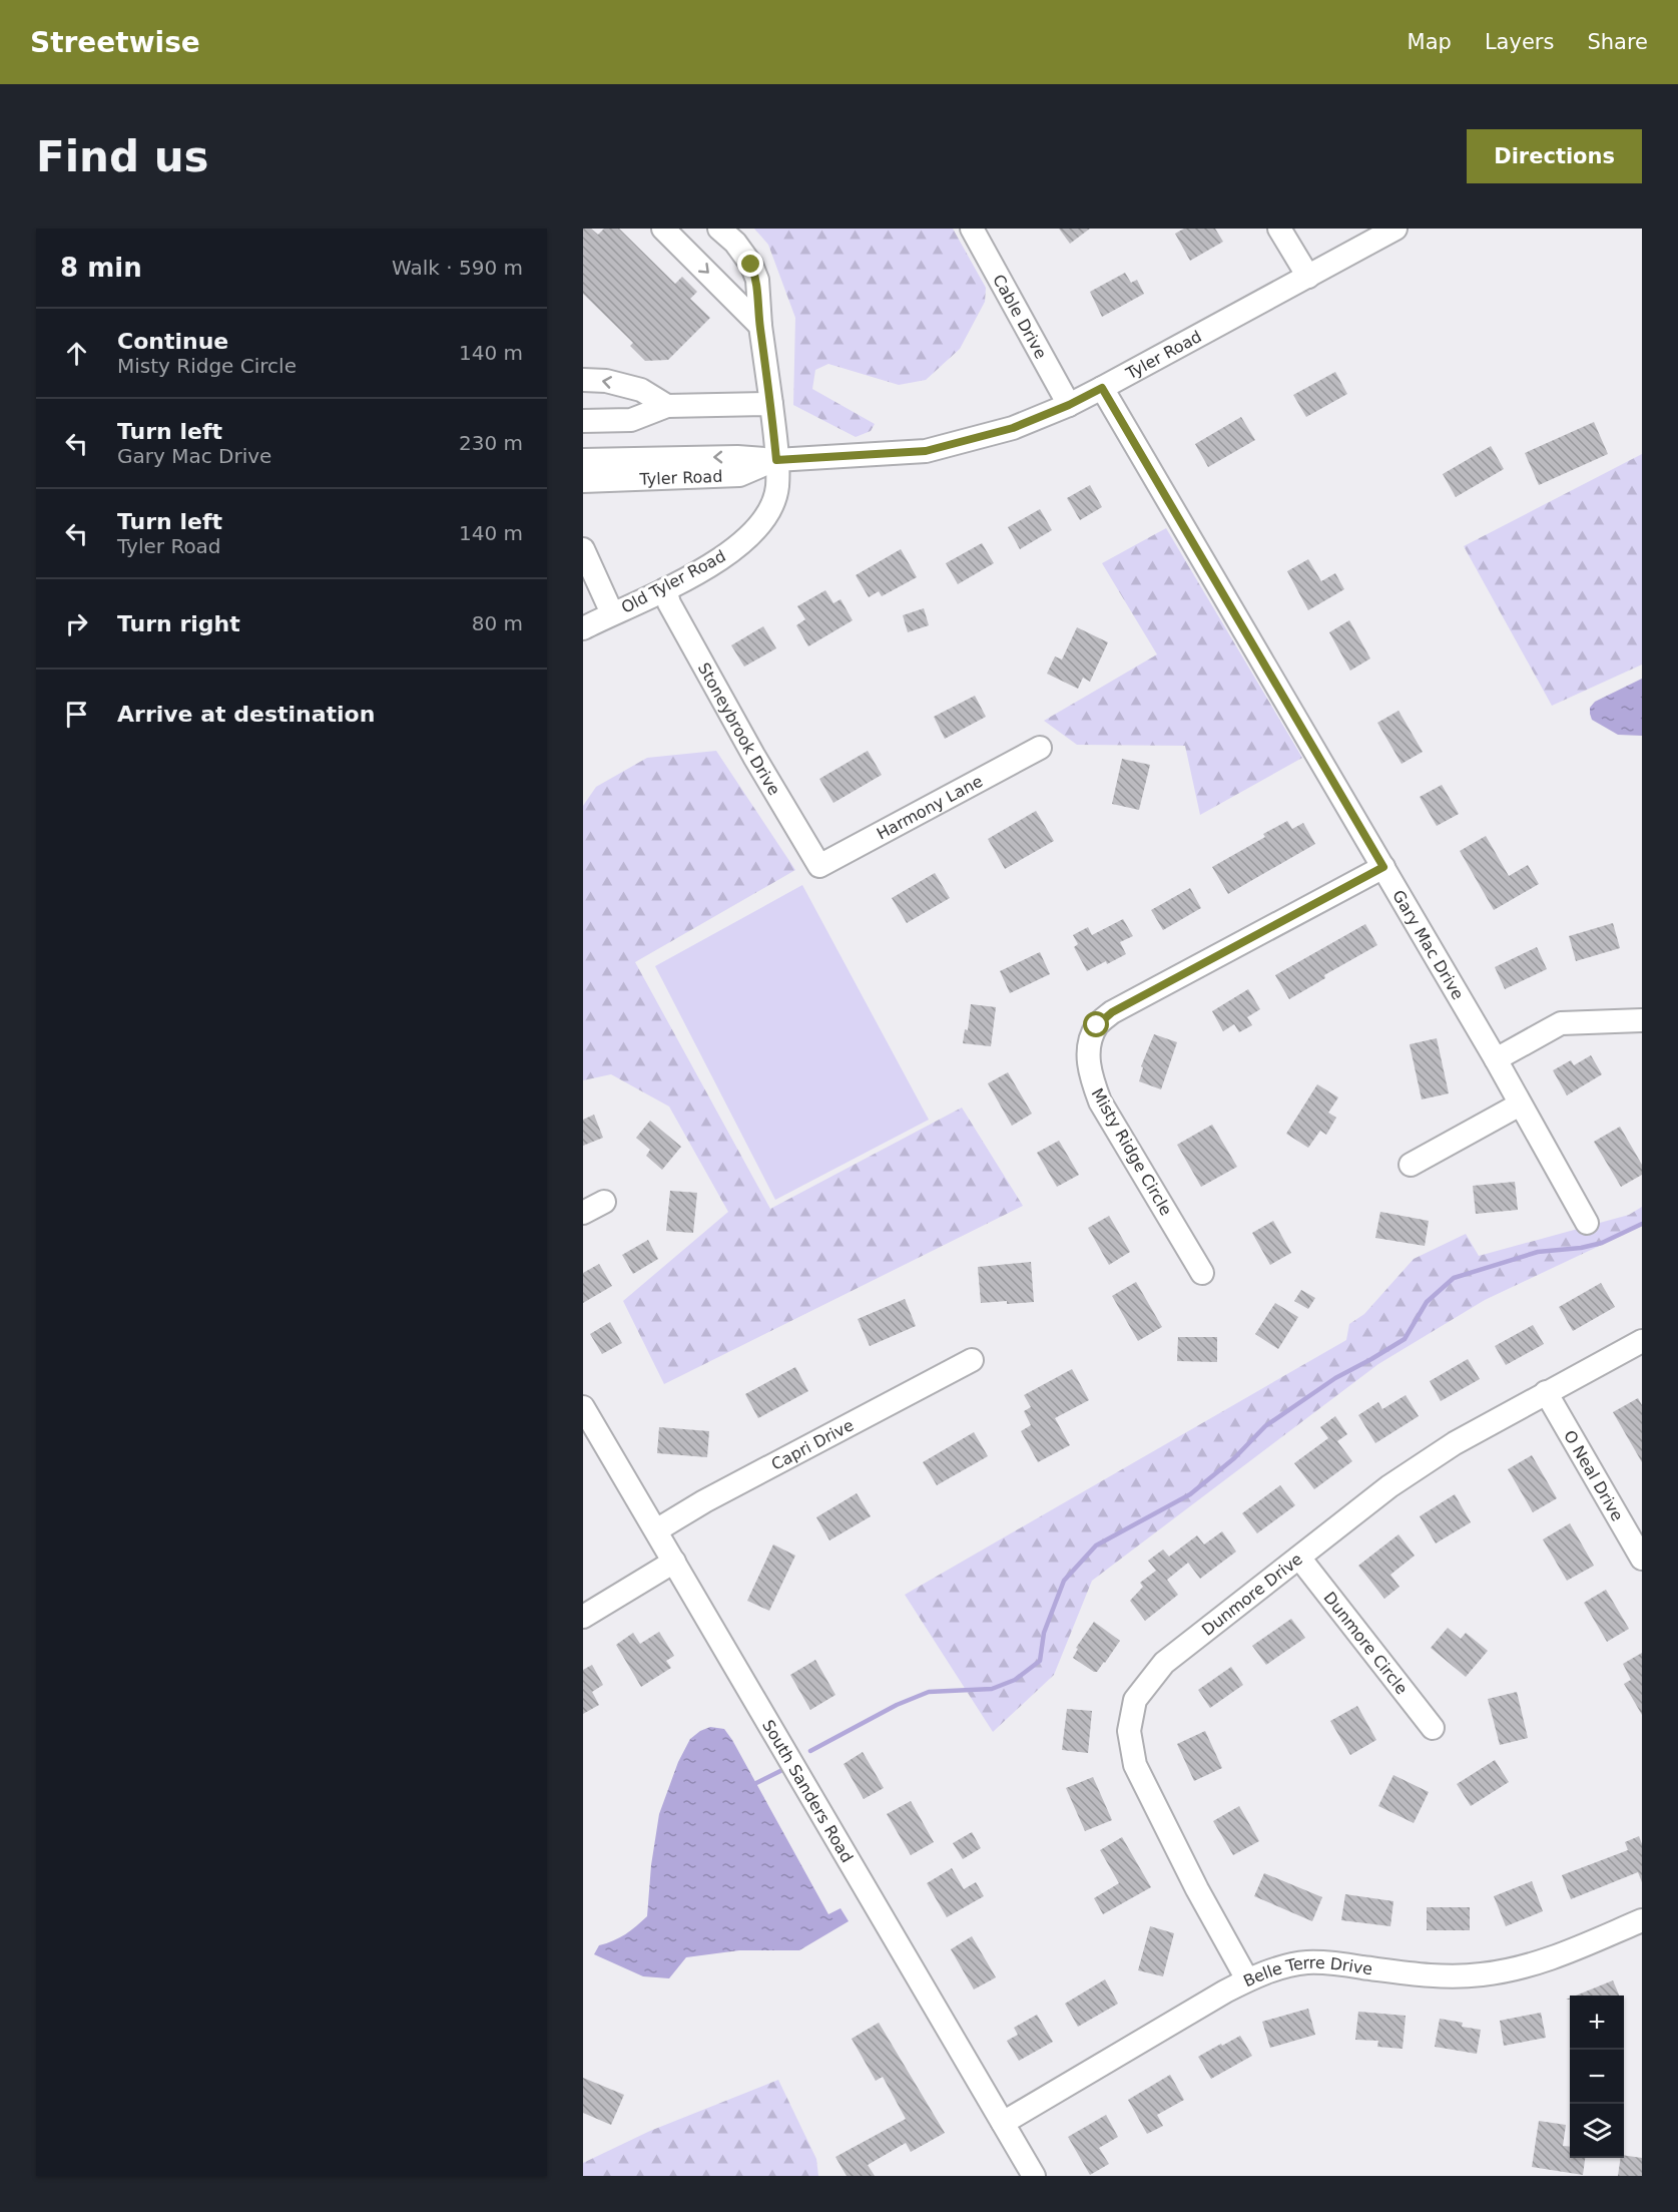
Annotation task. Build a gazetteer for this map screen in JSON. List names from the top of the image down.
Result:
{
  "streets": {
    "street": [
      "Cable Drive",
      "Tyler Road",
      "Old Tyler Road",
      "Stoneybrook Drive",
      "Harmony Lane",
      "Gary Mac Drive",
      "Misty Ridge Circle",
      "Capri Drive",
      "O Neal Drive",
      "Dunmore Drive",
      "Dunmore Circle",
      "South Sanders Road",
      "Belle Terre Drive"
    ]
  },
  "crossings": [
    ["Cable Drive", "Tyler Road"],
    ["Tyler Road", "Old Tyler Road"],
    ["Tyler Road", "Gary Mac Drive"],
    ["Old Tyler Road", "Stoneybrook Drive"],
    ["Stoneybrook Drive", "Harmony Lane"],
    ["Gary Mac Drive", "Misty Ridge Circle"],
    ["Capri Drive", "South Sanders Road"],
    ["O Neal Drive", "Dunmore Drive"],
    ["Dunmore Drive", "Dunmore Circle"],
    ["Dunmore Drive", "Belle Terre Drive"],
    ["South Sanders Road", "Belle Terre Drive"]
  ],
  "page": {
    "header": "Streetwise",
    "nav": ["Map", "Layers", "Share"],
    "buttons": "Directions",
    "title": "Find us",
    "heading": ["8 min", "Walk · 590 m"],
    "list": [
      ["Continue", "Misty Ridge Circle", "140 m"],
      ["Turn left", "Gary Mac Drive", "230 m"],
      ["Turn left", "Tyler Road", "140 m"],
      ["Turn right", "80 m"],
      "Arrive at destination"
    ],
    "map_buttons": ["+", "−"]
  }
}
